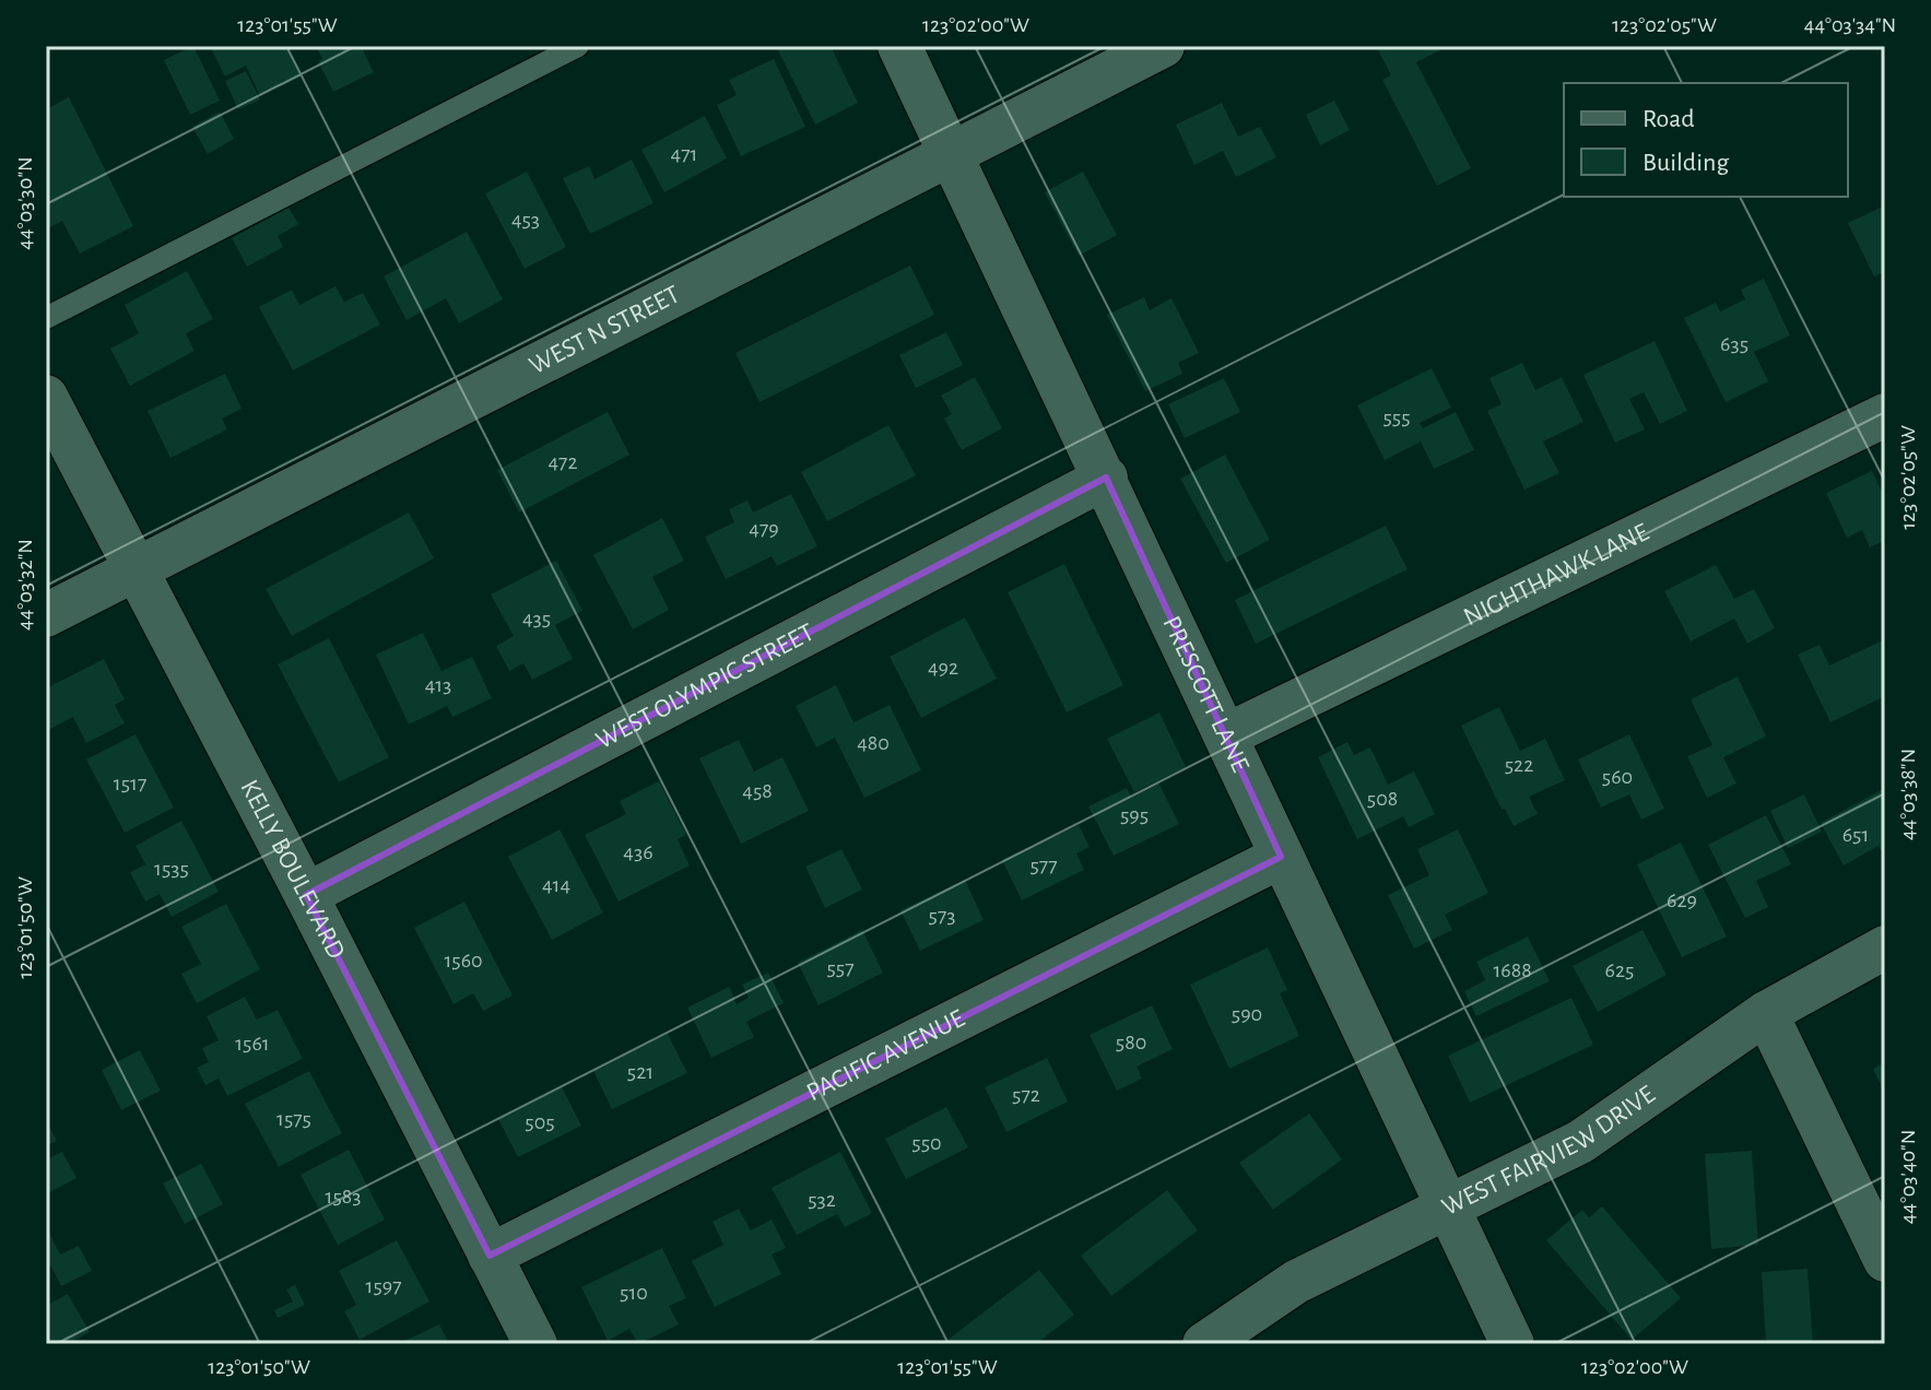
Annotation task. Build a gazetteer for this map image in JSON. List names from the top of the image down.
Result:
{
  "streets": {
    "street": [
      "WEST N STREET",
      "NIGHTHAWK LANE",
      "WEST OLYMPIC STREET",
      "PRESCOTT LANE",
      "KELLY BOULEVARD",
      "PACIFIC AVENUE",
      "WEST FAIRVIEW DRIVE"
    ]
  },
  "crossings": [
    ["WEST N STREET", "PRESCOTT LANE"],
    ["WEST N STREET", "KELLY BOULEVARD"],
    ["NIGHTHAWK LANE", "PRESCOTT LANE"],
    ["WEST OLYMPIC STREET", "PRESCOTT LANE"],
    ["WEST OLYMPIC STREET", "KELLY BOULEVARD"],
    ["PRESCOTT LANE", "PACIFIC AVENUE"],
    ["PRESCOTT LANE", "WEST FAIRVIEW DRIVE"],
    ["KELLY BOULEVARD", "PACIFIC AVENUE"]
  ],
  "house_numbers": [
    "471",
    "453",
    "635",
    "555",
    "472",
    "479",
    "435",
    "492",
    "413",
    "480",
    "522",
    "560",
    "1517",
    "458",
    "508",
    "595",
    "651",
    "436",
    "577",
    "1535",
    "414",
    "629",
    "573",
    "1560",
    "557",
    "1688",
    "625",
    "590",
    "580",
    "1561",
    "521",
    "572",
    "1575",
    "505",
    "550",
    "1583",
    "532",
    "1597",
    "510"
  ],
  "legend": ["Road", "Building"],
  "coordinates": [
    "123°01'55\"W",
    "123°02'00\"W",
    "123°02'05\"W",
    "44°03'34\"N",
    "44°03'30\"N",
    "44°03'32\"N",
    "44°03'38\"N",
    "123°01'50\"W",
    "44°03'40\"N"
  ]
}
